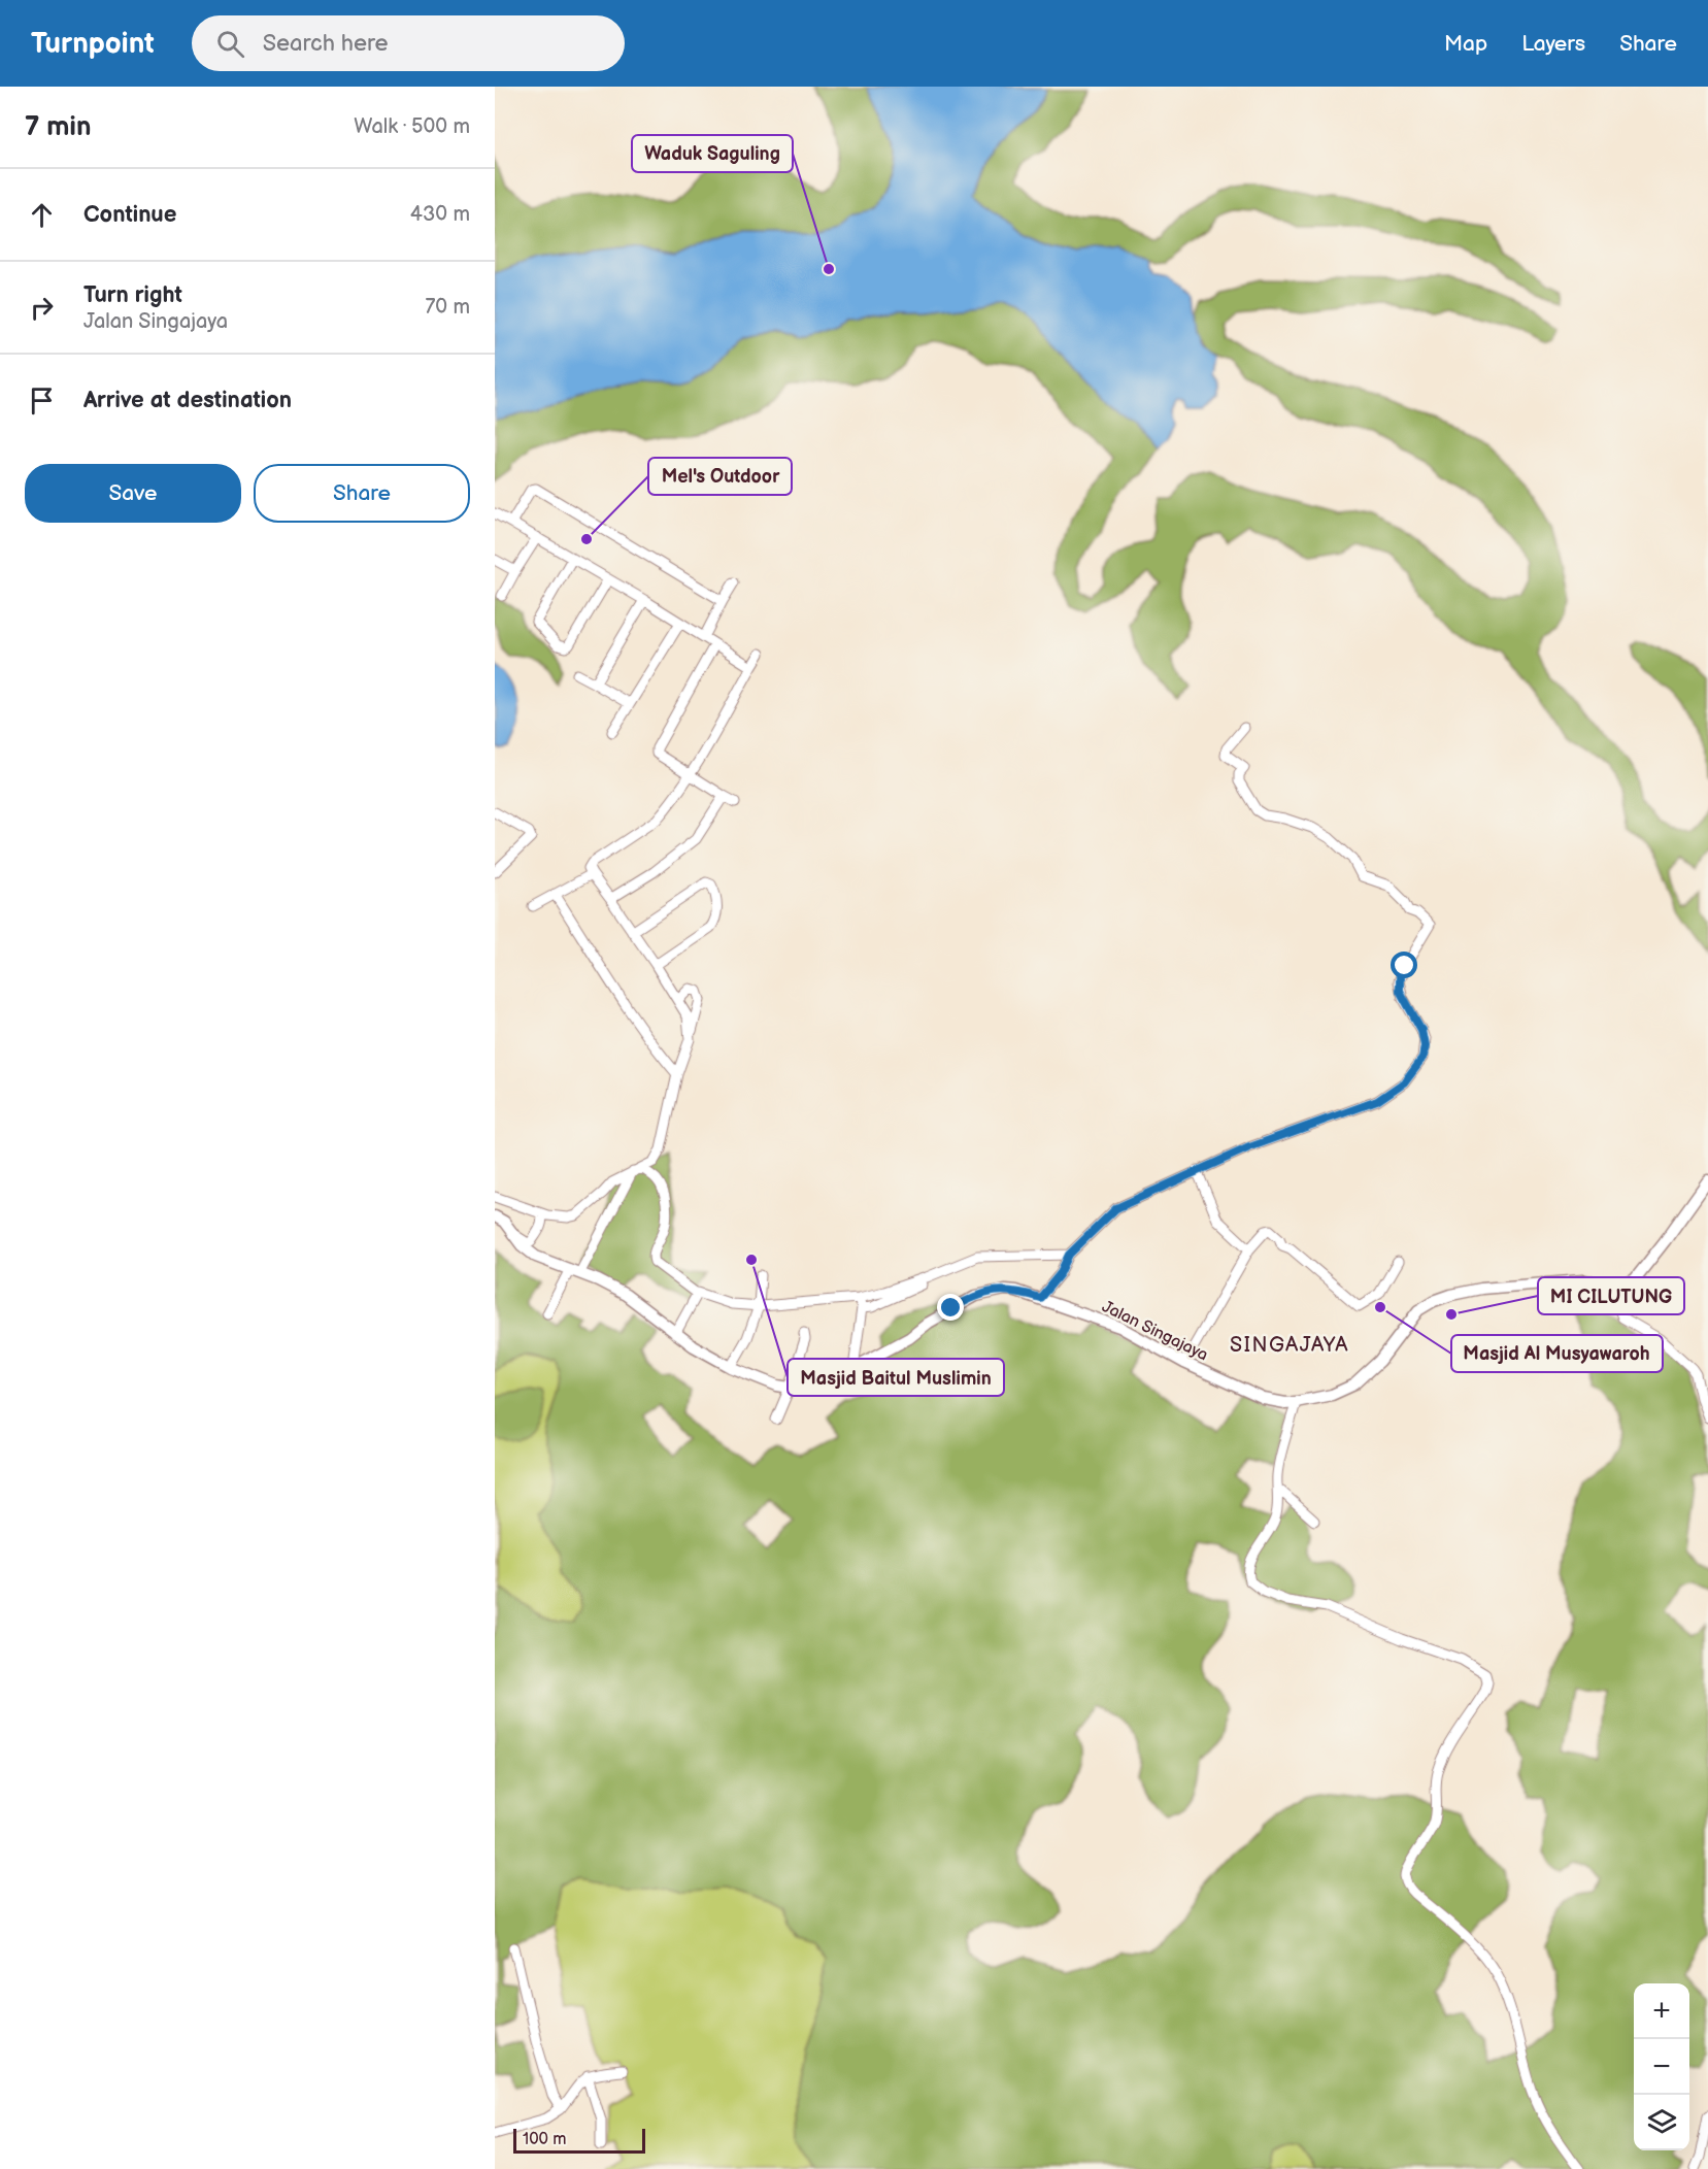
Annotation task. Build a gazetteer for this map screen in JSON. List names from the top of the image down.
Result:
{
  "streets": {
    "street": ["Jalan Singajaya"]
  },
  "districts": ["SINGAJAYA"],
  "places": [
    "Waduk Saguling",
    "Mel's Outdoor",
    "Masjid Baitul Muslimin",
    "Masjid Al Musyawaroh",
    "MI CILUTUNG"
  ],
  "scale_bar": "100 m",
  "page": {
    "header": "Turnpoint",
    "search": "Search here",
    "nav": ["Map", "Layers", "Share"],
    "heading": ["7 min", "Walk · 500 m"],
    "list": [
      ["Continue", "430 m"],
      ["Turn right", "Jalan Singajaya", "70 m"],
      "Arrive at destination"
    ],
    "buttons": ["Save", "Share"],
    "map_buttons": ["+", "−"],
    "scale": "100 m"
  }
}
